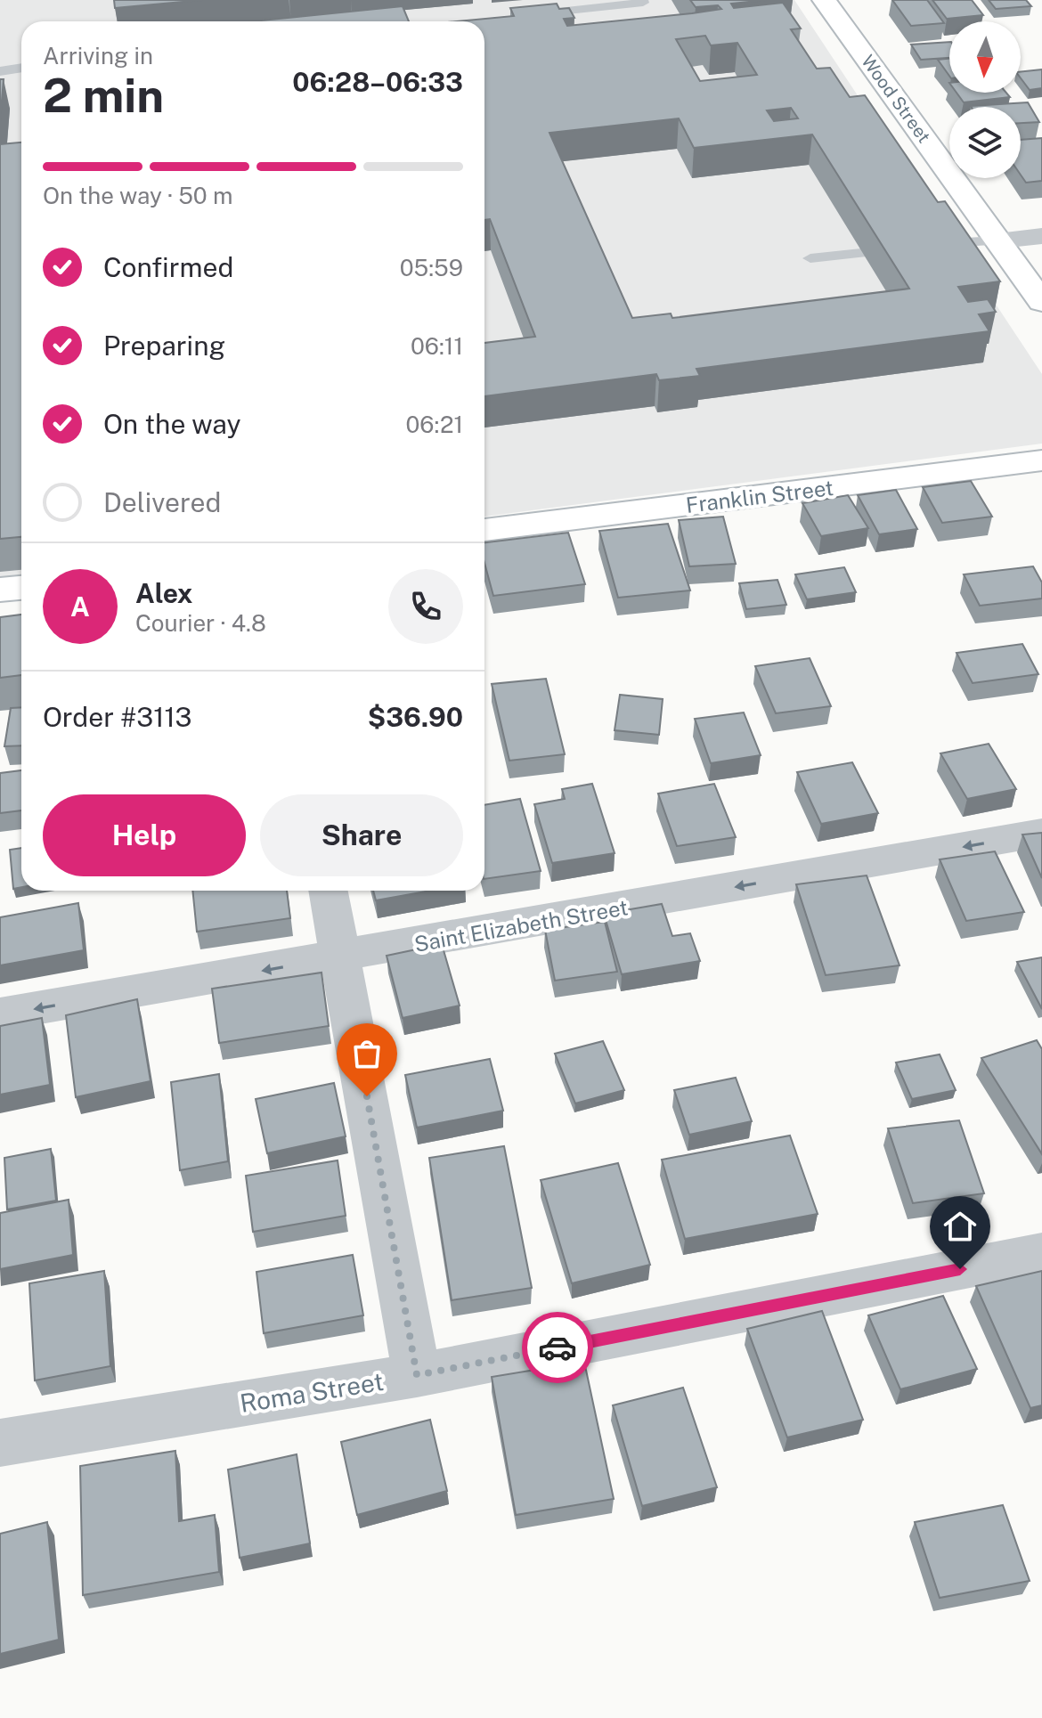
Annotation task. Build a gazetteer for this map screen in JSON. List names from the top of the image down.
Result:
{
  "streets": {
    "main road": ["Wood Street", "Franklin Street"],
    "street": ["Saint Elizabeth Street", "Roma Street"]
  },
  "one_way": ["Saint Elizabeth Street"],
  "north": "bottom",
  "page": {
    "heading": ["2 min", "Arriving in", "06:28–06:33"],
    "panel": [
      "Alex",
      "Courier · 4.8",
      "Order #3113",
      "$36.90"
    ],
    "bar": "On the way · 50 m",
    "list": [
      ["Confirmed", "05:59"],
      ["Preparing", "06:11"],
      ["On the way", "06:21"],
      "Delivered"
    ],
    "round": "A",
    "buttons": ["Help", "Share"]
  }
}
